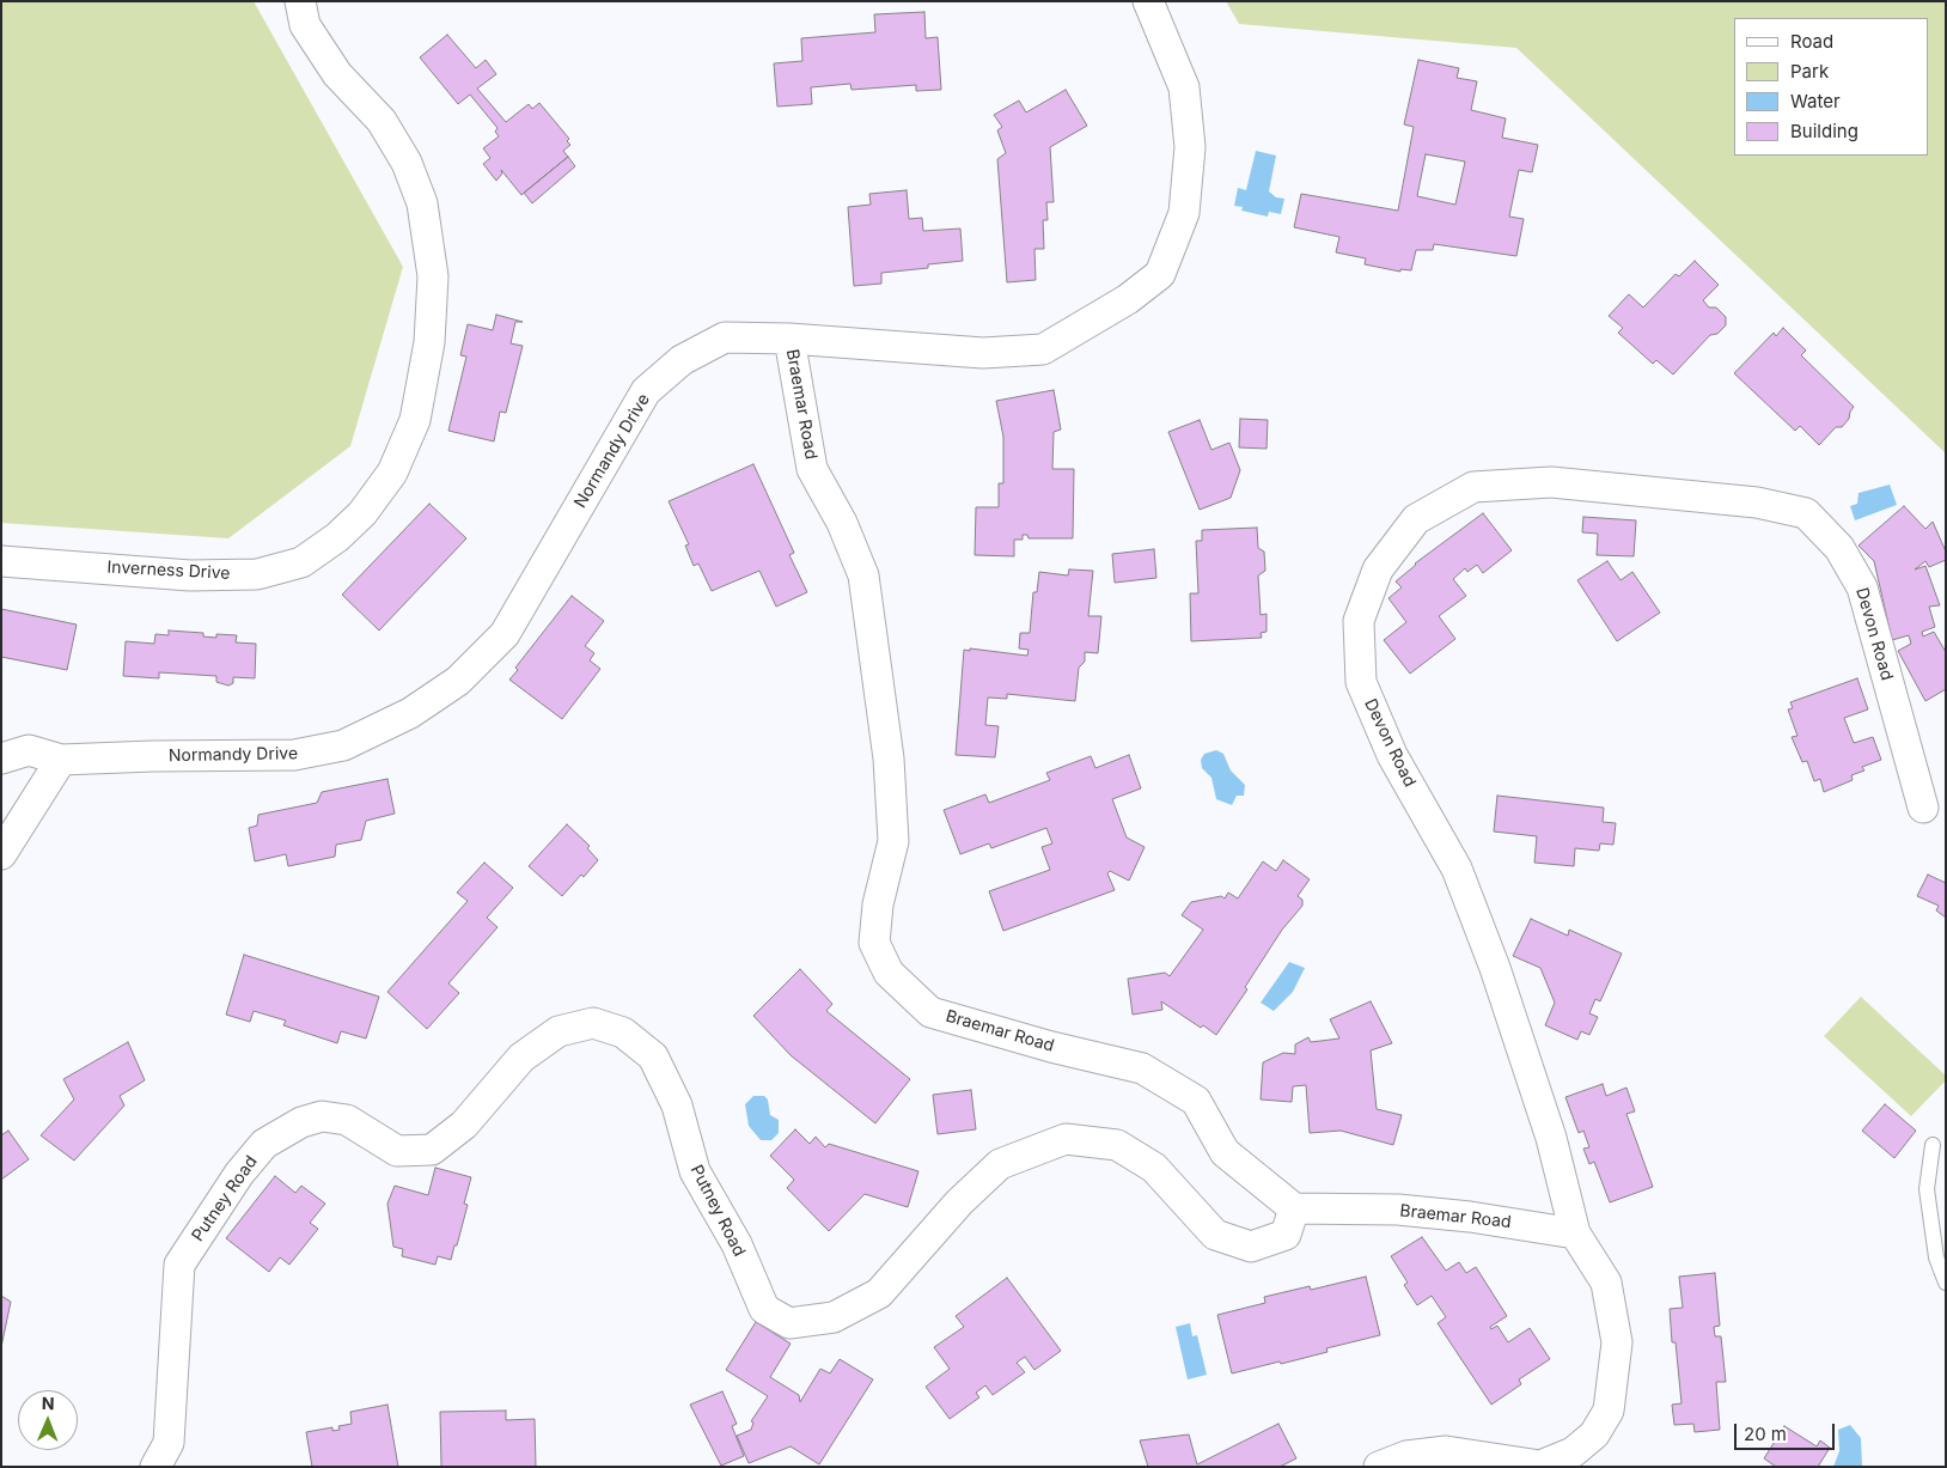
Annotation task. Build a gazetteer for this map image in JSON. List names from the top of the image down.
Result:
{
  "streets": {
    "street": [
      "Braemar Road",
      "Normandy Drive",
      "Inverness Drive",
      "Devon Road",
      "Putney Road"
    ]
  },
  "crossings": [
    ["Braemar Road", "Normandy Drive"],
    ["Braemar Road", "Devon Road"],
    ["Braemar Road", "Putney Road"]
  ],
  "legend": [
    "Road",
    "Park",
    "Water",
    "Building"
  ],
  "scale_bar": "20 m",
  "north": "top"
}
